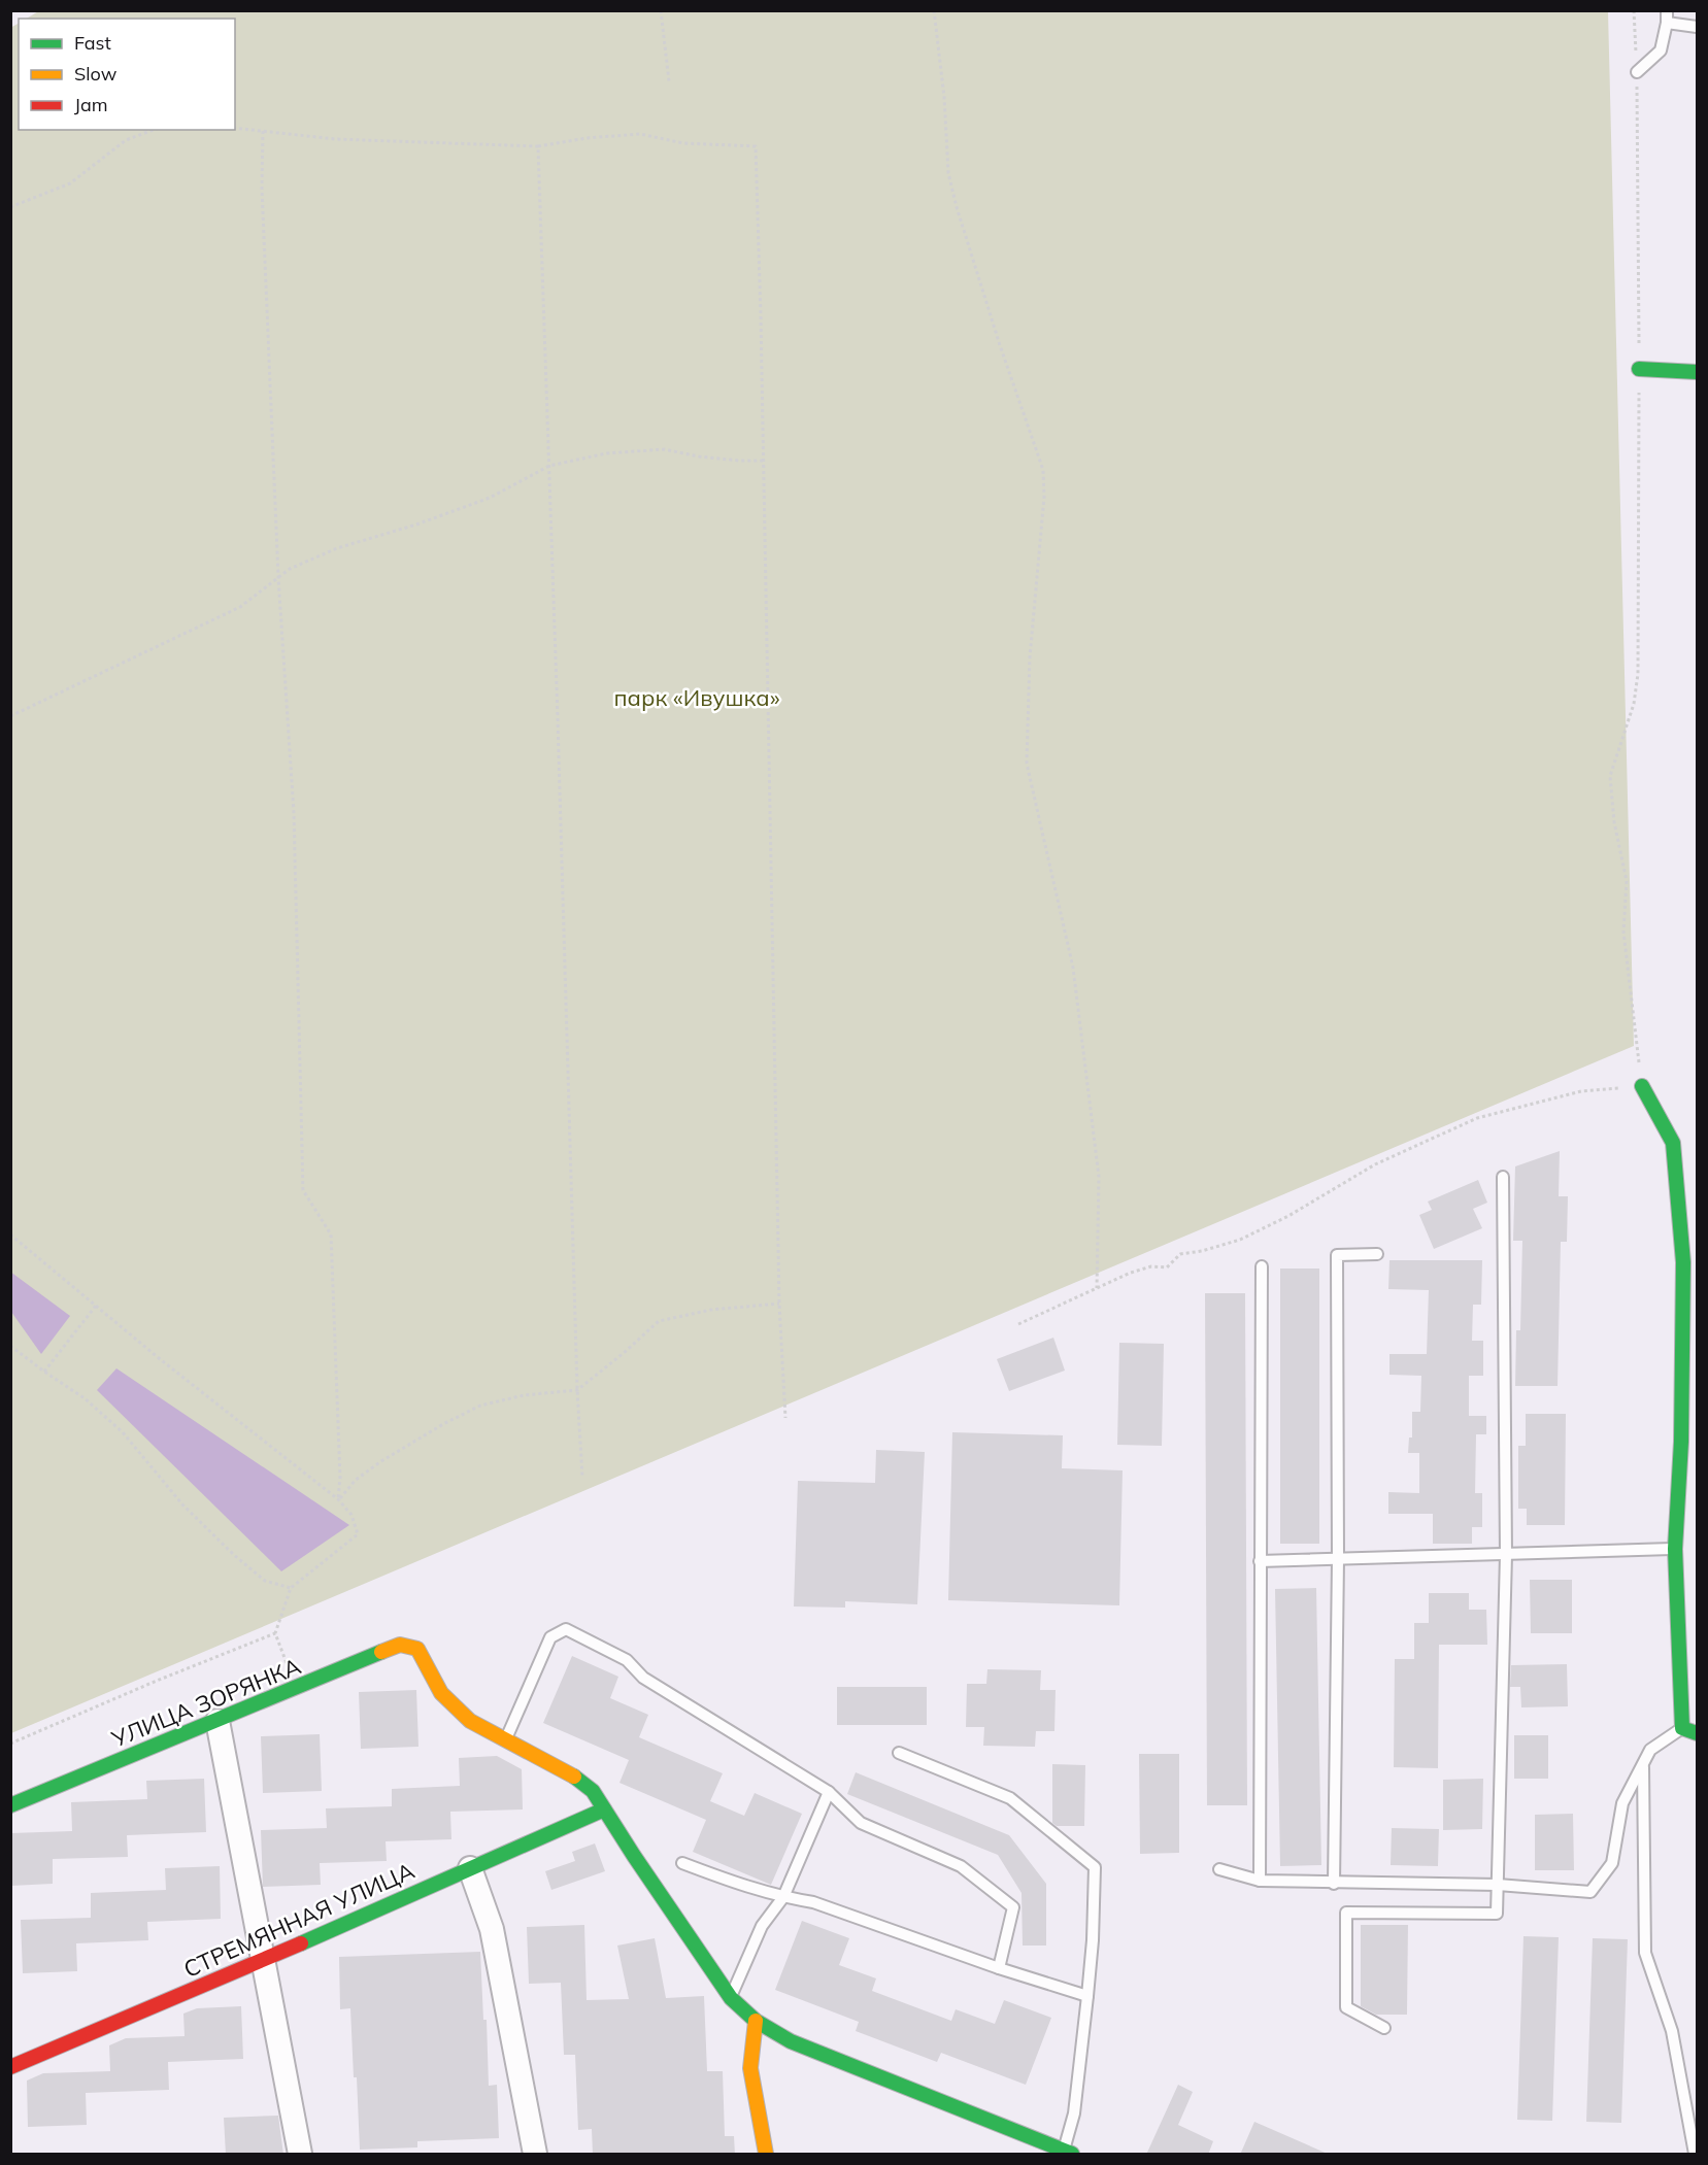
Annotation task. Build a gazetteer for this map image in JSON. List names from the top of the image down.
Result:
{
  "streets": {
    "street": ["УЛИЦА ЗОРЯНКА", "СТРЕМЯННАЯ УЛИЦА"]
  },
  "parks": ["парк «Ивушка»"],
  "legend": ["Fast", "Slow", "Jam"]
}
